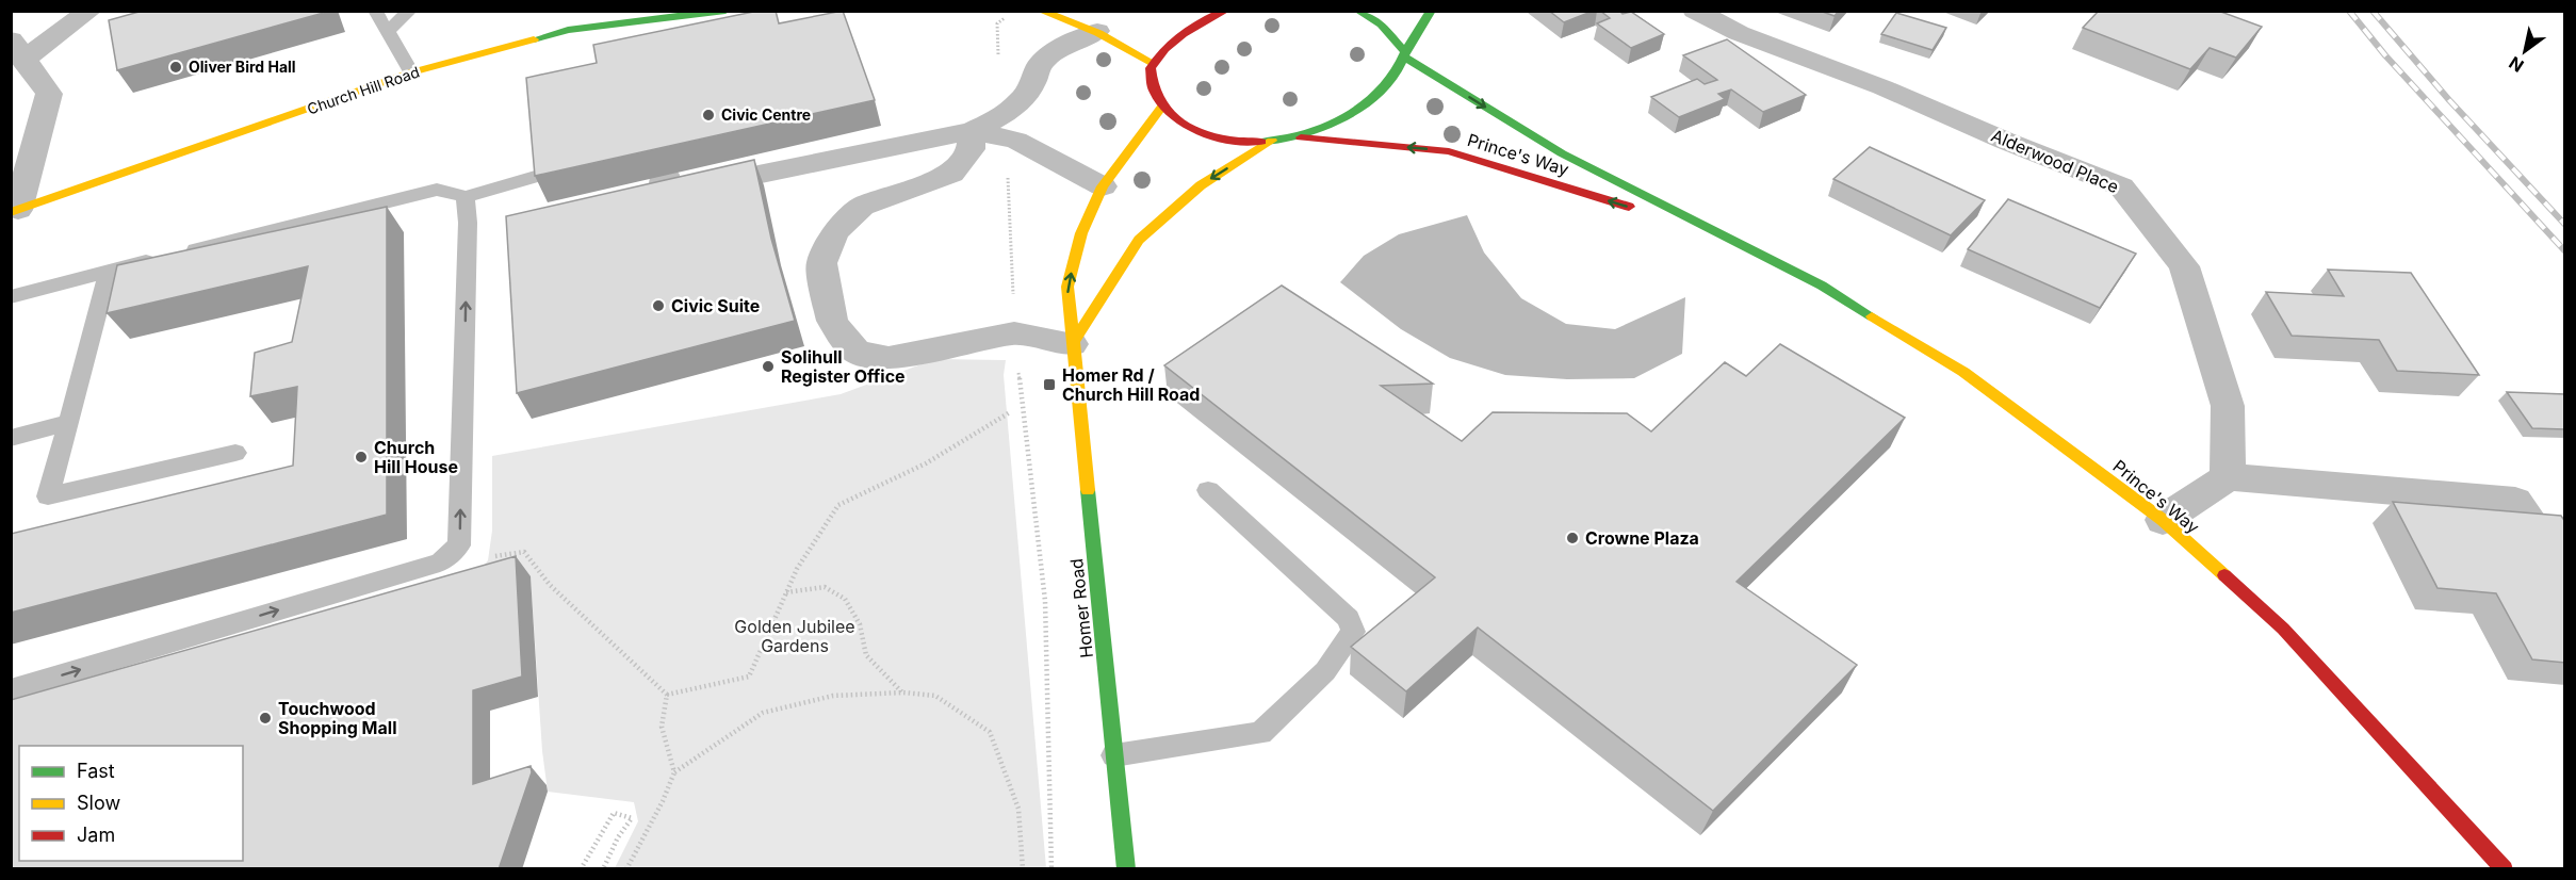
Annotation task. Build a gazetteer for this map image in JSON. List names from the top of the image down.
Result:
{
  "streets": {
    "street": [
      "Church Hill Road",
      "Prince's Way",
      "Alderwood Place",
      "Homer Road"
    ]
  },
  "parks": ["Golden Jubilee Gardens"],
  "places": {
    "other": [
      "Oliver Bird Hall",
      "Civic Centre",
      "Civic Suite",
      "Solihull Register Office",
      "Church Hill House",
      "Crowne Plaza",
      "Touchwood Shopping Mall"
    ],
    "transit": ["Homer Rd / Church Hill Road"]
  },
  "legend": ["Fast", "Slow", "Jam"],
  "north": "bottom left"
}
